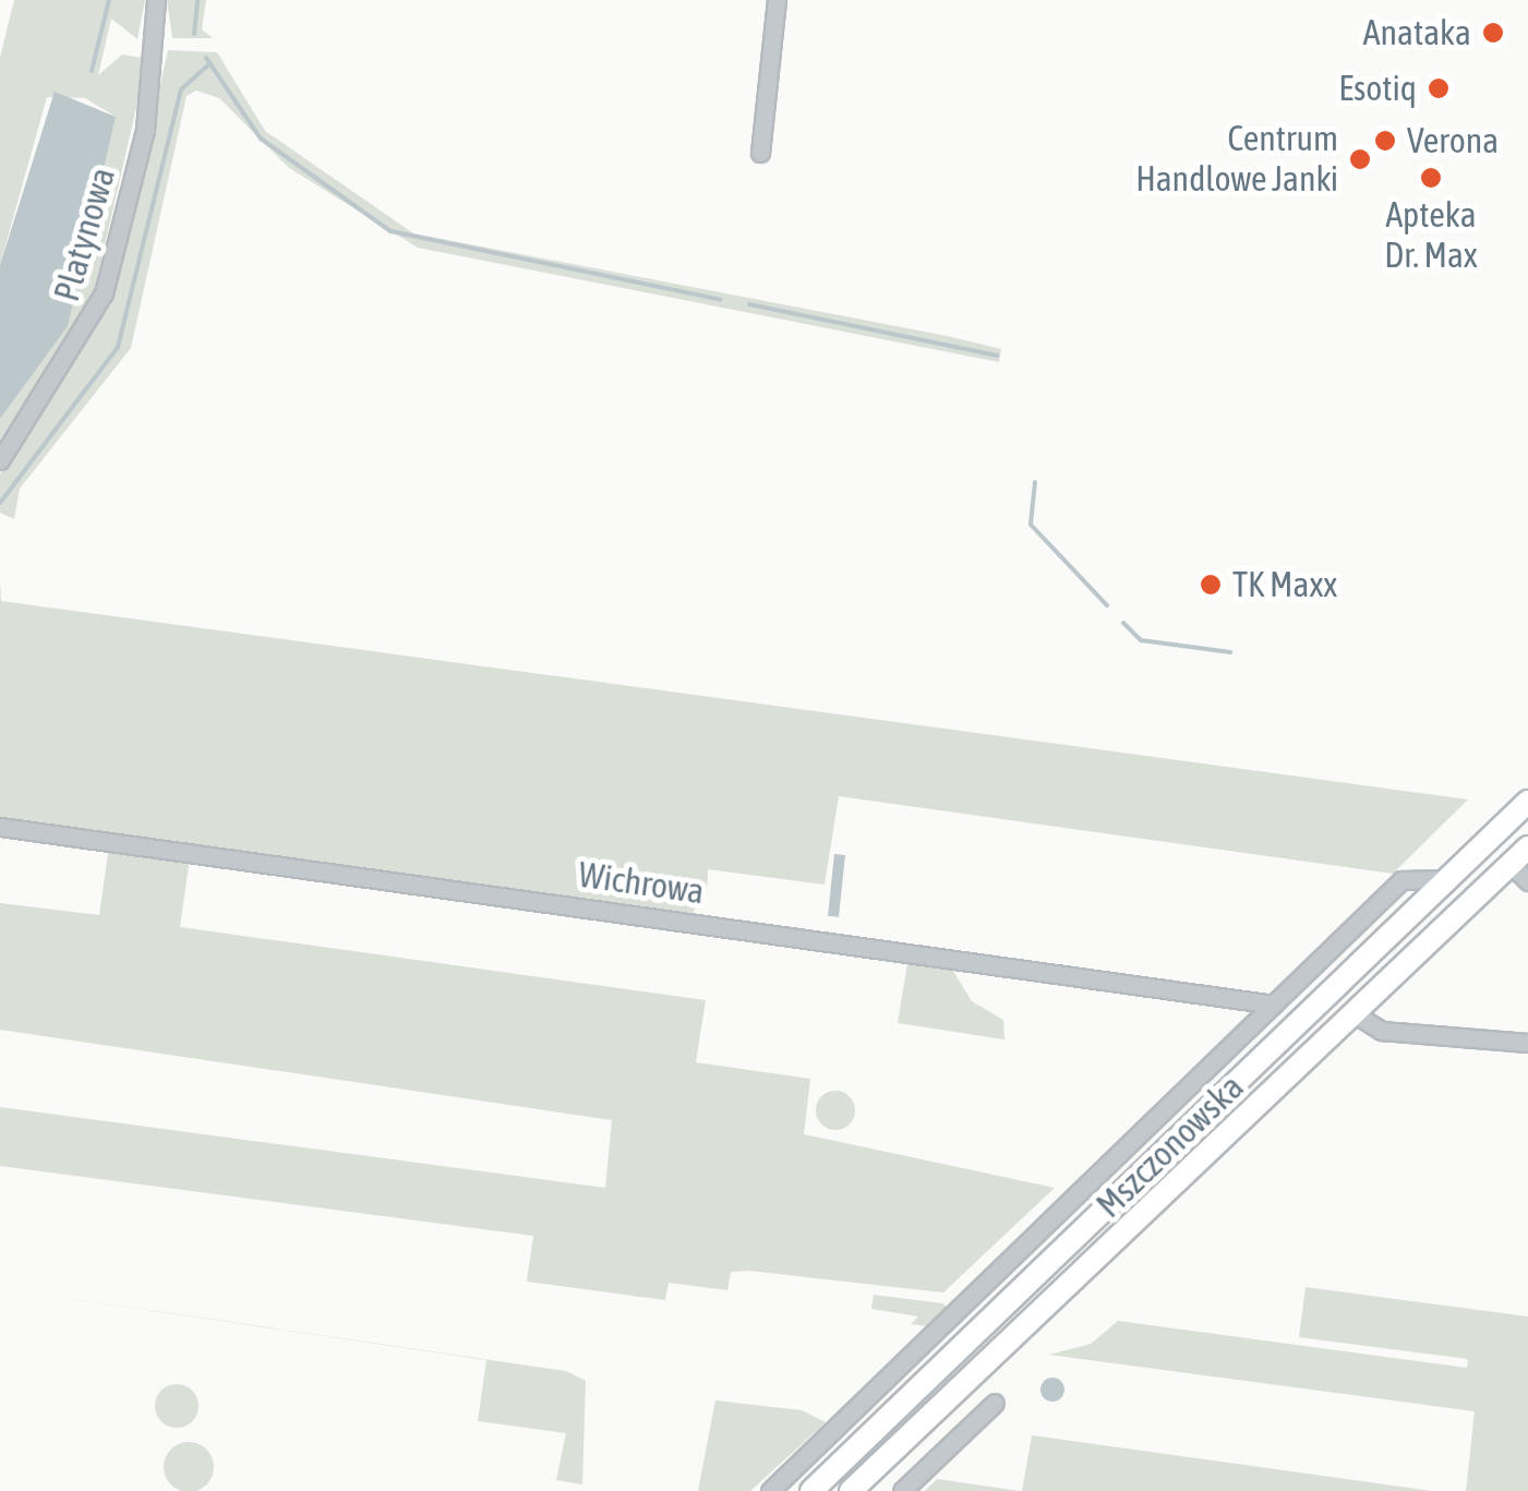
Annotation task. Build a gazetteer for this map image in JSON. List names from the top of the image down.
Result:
{
  "streets": {
    "main road": ["Mszczonowska"],
    "street": ["Platynowa", "Wichrowa"]
  },
  "places": [
    "Anataka",
    "Esotiq",
    "Verona",
    "Centrum Handlowe Janki",
    "Apteka Dr. Max",
    "TK Maxx"
  ]
}
